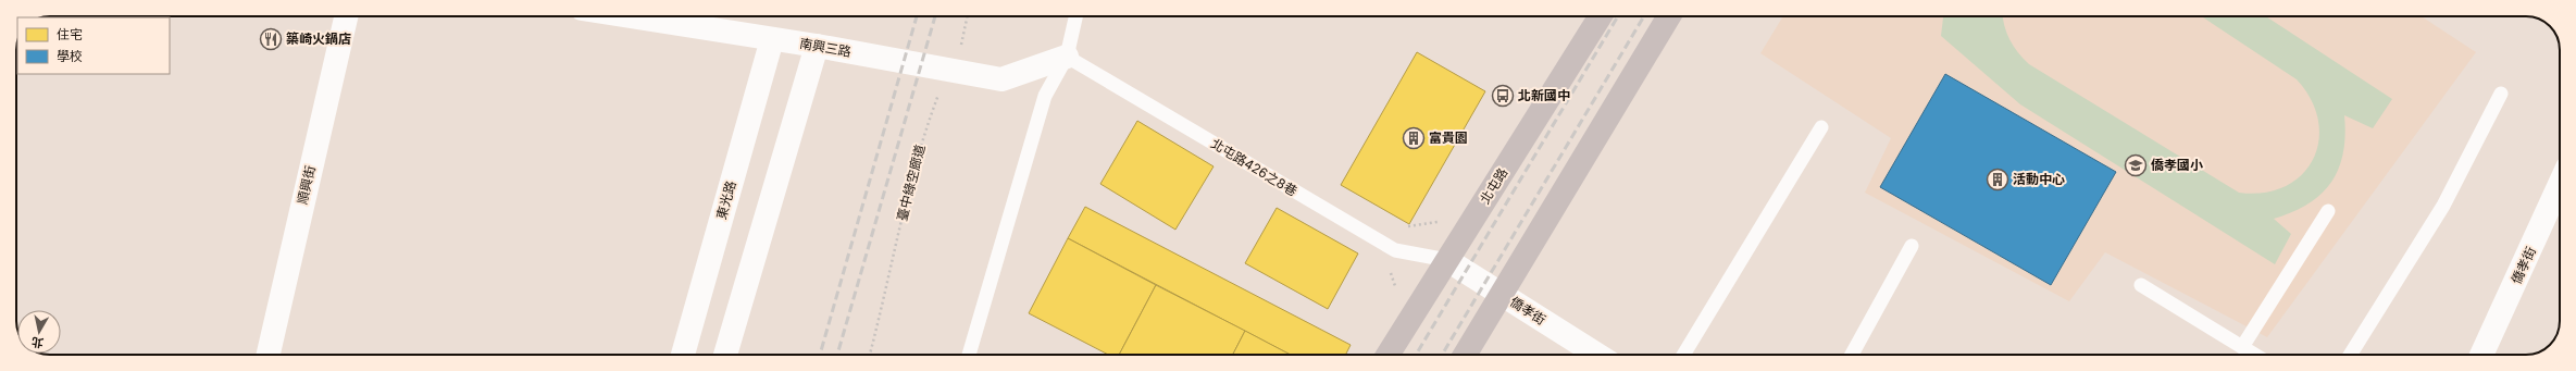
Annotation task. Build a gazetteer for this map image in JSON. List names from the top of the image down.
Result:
{
  "streets": {
    "main road": ["北屯路"],
    "street": [
      "南興三路",
      "順興街",
      "東光路",
      "僑孝街"
    ],
    "lane": ["北屯路426之8巷"],
    "path": ["臺中綠空廊道"]
  },
  "crossings": [
    ["南興三路", "北屯路426之8巷"],
    ["南興三路", "臺中綠空廊道"],
    ["南興三路", "東光路"],
    ["北屯路426之8巷", "北屯路"],
    ["北屯路426之8巷", "僑孝街"],
    ["北屯路", "僑孝街"]
  ],
  "places": {
    "restaurant": ["築崎火鍋店"],
    "bus stop": ["北新國中"],
    "building": ["富貴園", "活動中心"],
    "school or university": ["僑孝國小"]
  },
  "legend": ["住宅", "學校"],
  "north": "bottom"
}
